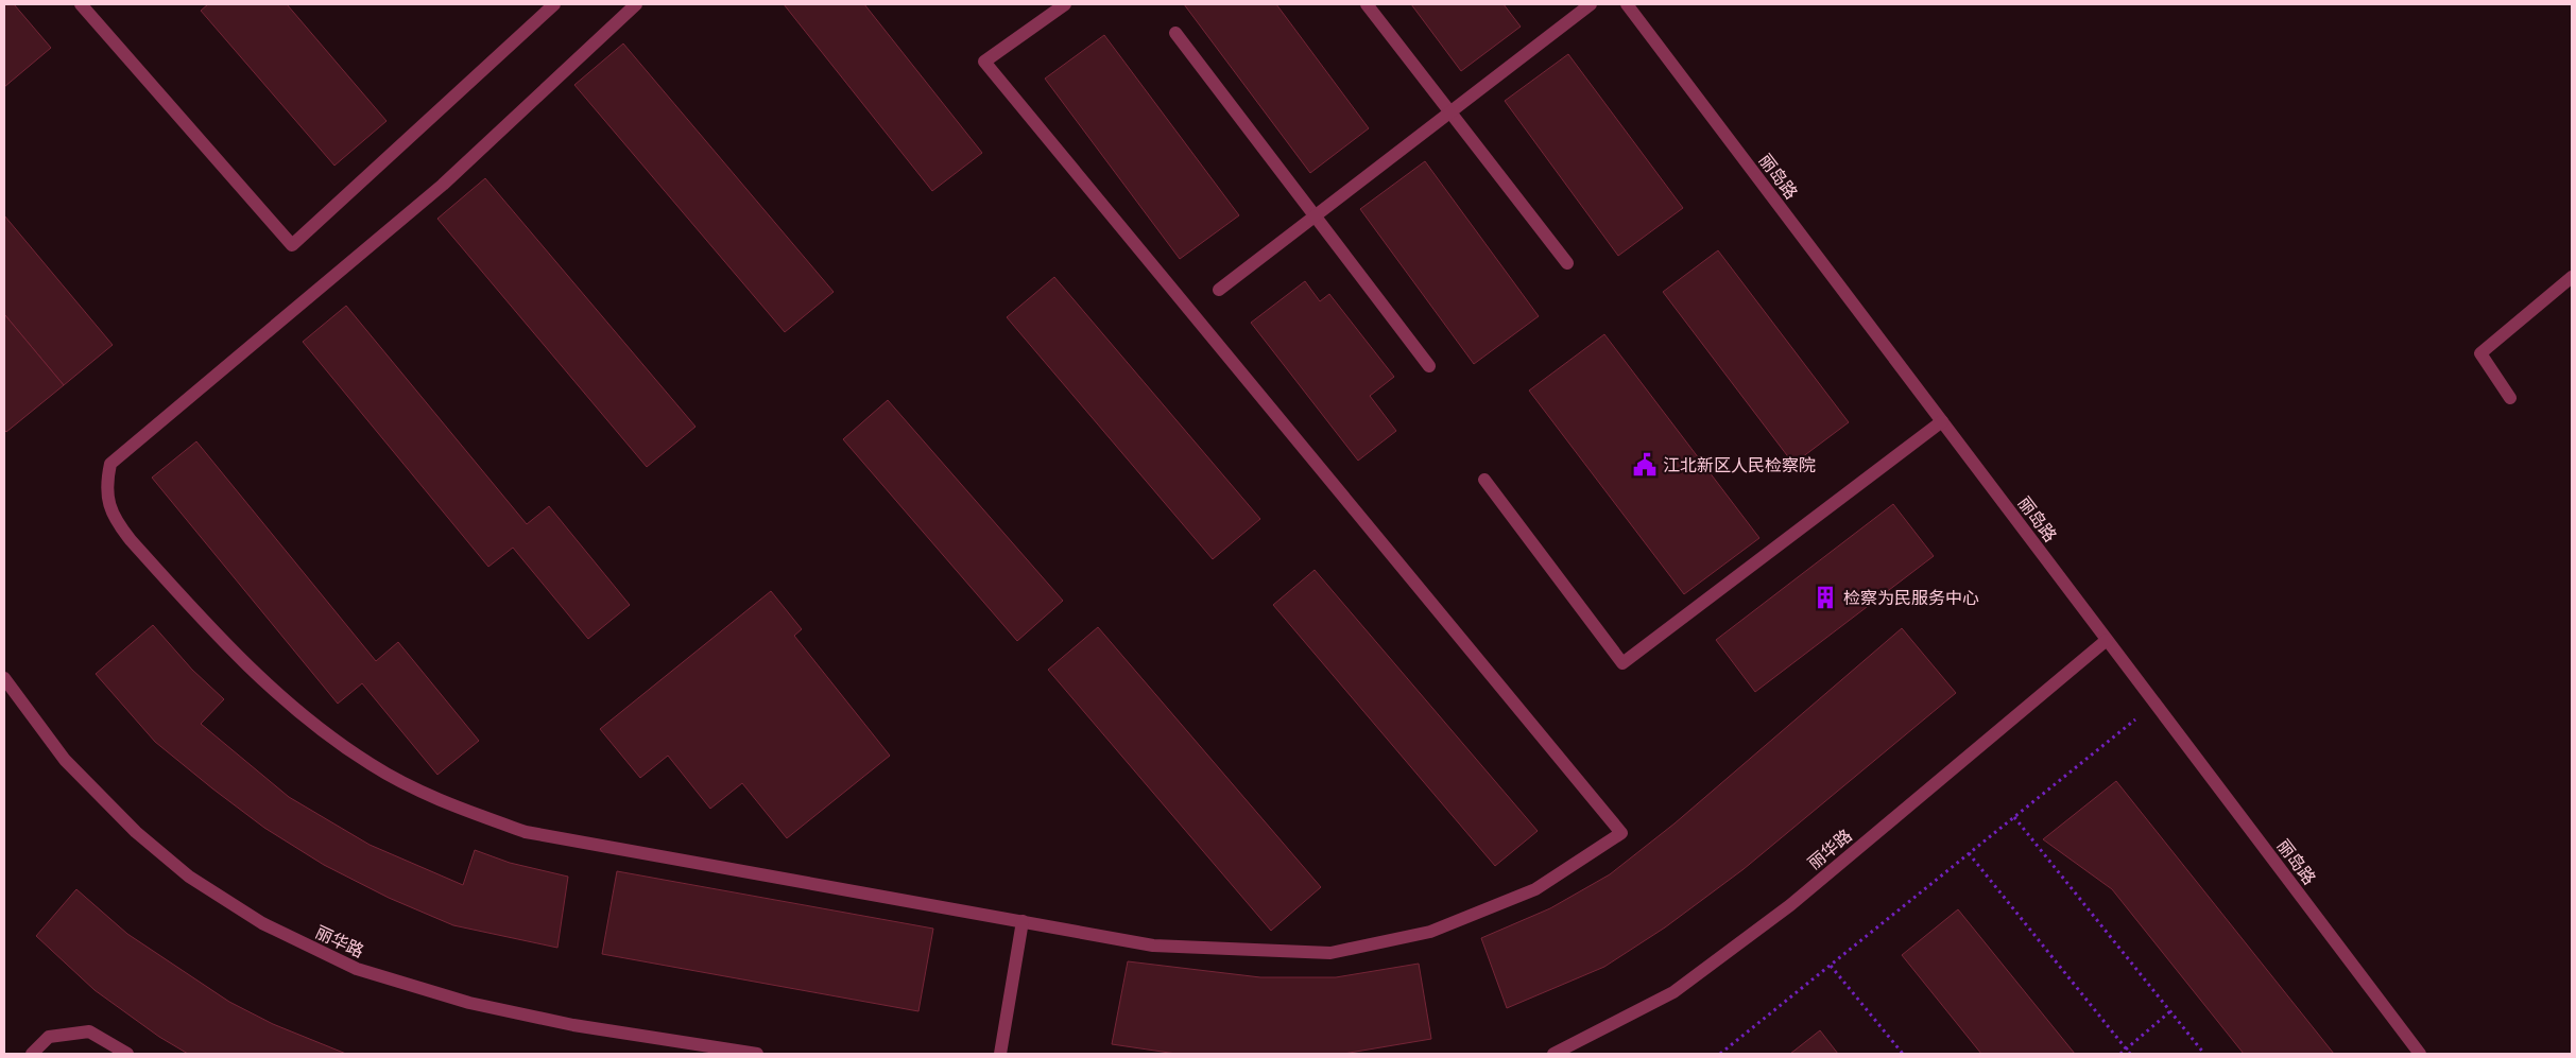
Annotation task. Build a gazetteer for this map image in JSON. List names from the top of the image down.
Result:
{
  "streets": {
    "street": ["丽岛路", "丽华路"]
  },
  "crossings": [
    ["丽岛路", "丽华路"]
  ],
  "places": {
    "public building": ["江北新区人民检察院"],
    "building": ["检察为民服务中心"]
  }
}
